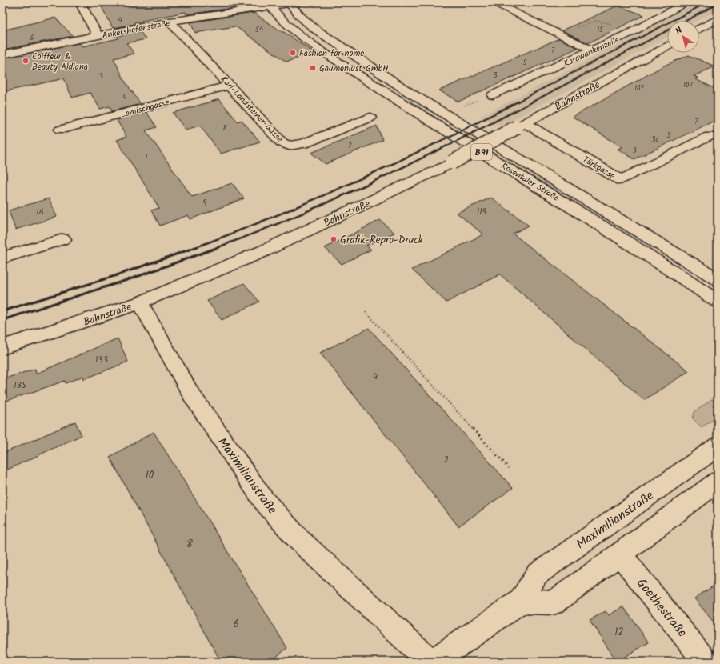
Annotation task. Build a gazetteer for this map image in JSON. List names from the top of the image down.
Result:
{
  "streets": {
    "street": [
      "Ankershofenstraße",
      "Karawankenzeile",
      "Bahnstraße",
      "Lemischgasse",
      "Karl-Landsteiner-Gasse",
      "B91",
      "Türkgasse",
      "Rosentaler Straße",
      "Maximilianstraße",
      "Goethestraße"
    ]
  },
  "crossings": [
    ["Ankershofenstraße", "Karl-Landsteiner-Gasse"],
    ["Ankershofenstraße", "Rosentaler Straße"],
    ["Bahnstraße", "Türkgasse"],
    ["Bahnstraße", "Maximilianstraße"],
    ["Lemischgasse", "Karl-Landsteiner-Gasse"]
  ],
  "places": [
    "Fashion for home",
    "Coiffeur & Beauty Aldiana",
    "Gaumenlust GmbH",
    "Grafik-Repro-Druck"
  ],
  "house_numbers": [
    "4",
    "54",
    "15",
    "6",
    "7",
    "5",
    "3",
    "13",
    "107",
    "107",
    "4",
    "7",
    "8",
    "5",
    "3a",
    "7",
    "3",
    "1",
    "9",
    "16",
    "119",
    "133",
    "4",
    "135",
    "2",
    "10",
    "8",
    "6",
    "12"
  ],
  "north": "top left"
}
